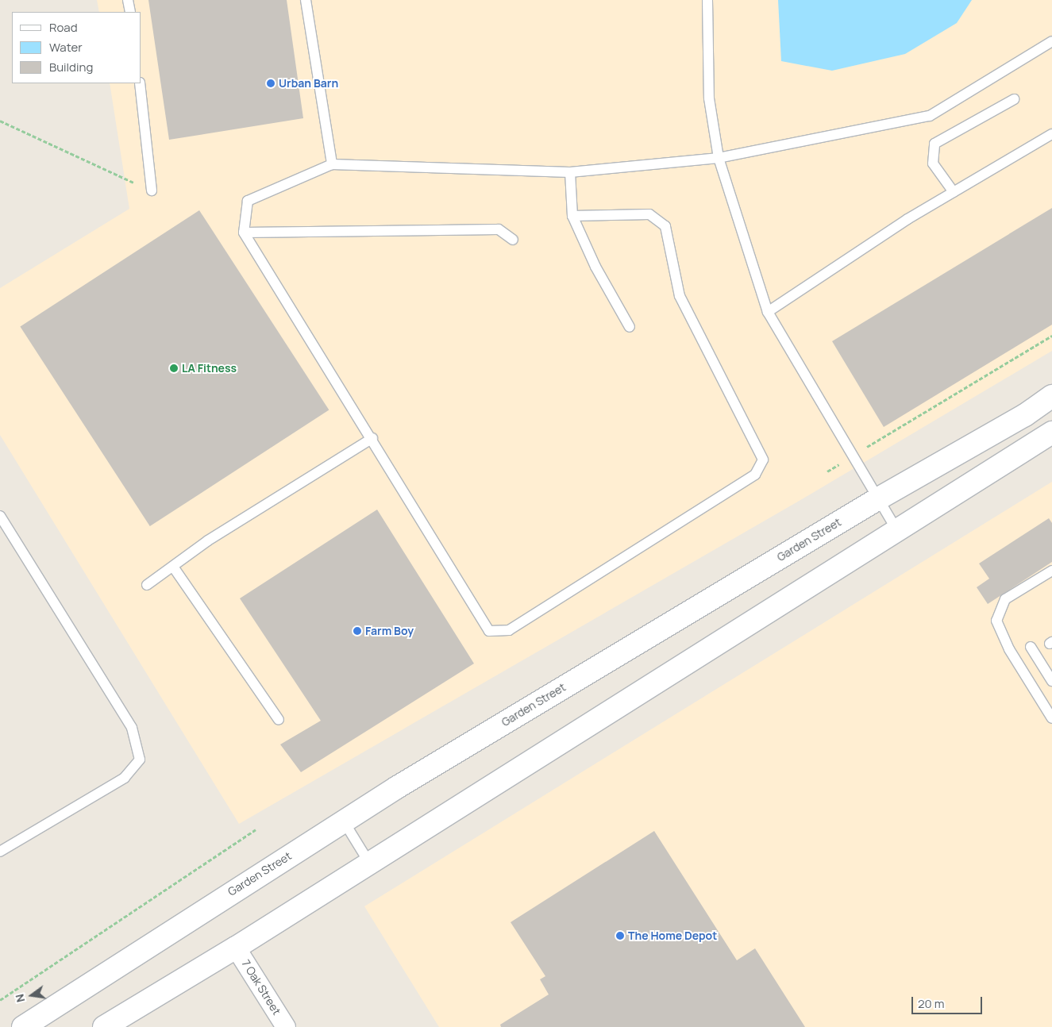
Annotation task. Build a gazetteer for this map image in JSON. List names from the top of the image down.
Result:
{
  "streets": {
    "street": ["Garden Street", "7 Oak Street"]
  },
  "places": [
    "Urban Barn",
    "LA Fitness",
    "Farm Boy",
    "The Home Depot"
  ],
  "legend": ["Road", "Water", "Building"],
  "scale_bar": "20 m",
  "north": "left"
}
